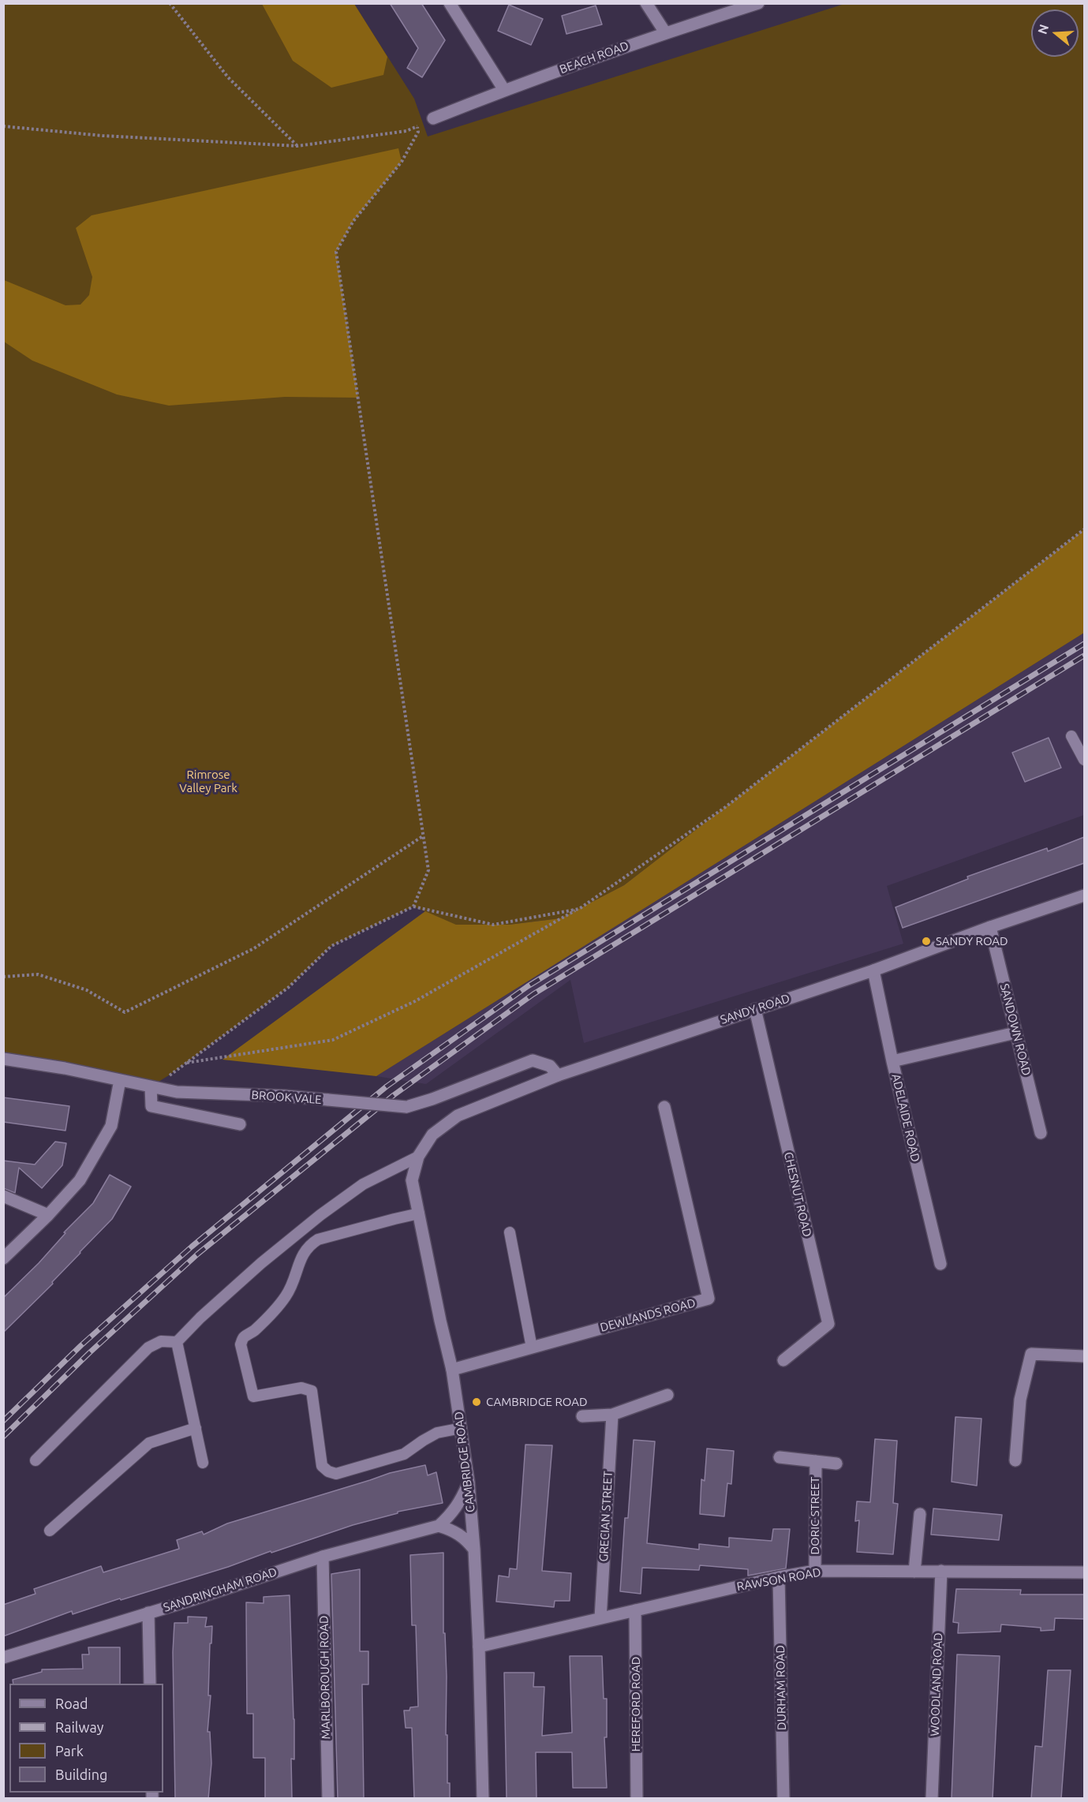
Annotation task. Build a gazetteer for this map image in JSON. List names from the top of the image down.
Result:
{
  "streets": {
    "street": [
      "BEACH ROAD",
      "SANDY ROAD",
      "SANDOWN ROAD",
      "BROOK VALE",
      "ADELAIDE ROAD",
      "CHESNUT ROAD",
      "DEWLANDS ROAD",
      "CAMBRIDGE ROAD",
      "DORIC STREET",
      "GRECIAN STREET",
      "RAWSON ROAD",
      "SANDRINGHAM ROAD",
      "MARLBOROUGH ROAD",
      "WOODLAND ROAD",
      "DURHAM ROAD",
      "HEREFORD ROAD"
    ]
  },
  "crossings": [
    ["SANDY ROAD", "SANDOWN ROAD"],
    ["SANDY ROAD", "BROOK VALE"],
    ["SANDY ROAD", "ADELAIDE ROAD"],
    ["SANDY ROAD", "CHESNUT ROAD"],
    ["SANDY ROAD", "CAMBRIDGE ROAD"],
    ["DEWLANDS ROAD", "CAMBRIDGE ROAD"],
    ["CAMBRIDGE ROAD", "RAWSON ROAD"],
    ["DORIC STREET", "RAWSON ROAD"],
    ["GRECIAN STREET", "RAWSON ROAD"],
    ["RAWSON ROAD", "WOODLAND ROAD"],
    ["RAWSON ROAD", "DURHAM ROAD"],
    ["RAWSON ROAD", "HEREFORD ROAD"],
    ["SANDRINGHAM ROAD", "MARLBOROUGH ROAD"]
  ],
  "parks": ["Rimrose Valley Park"],
  "places": ["SANDY ROAD", "CAMBRIDGE ROAD"],
  "legend": [
    "Road",
    "Railway",
    "Park",
    "Building"
  ],
  "north": "left"
}
